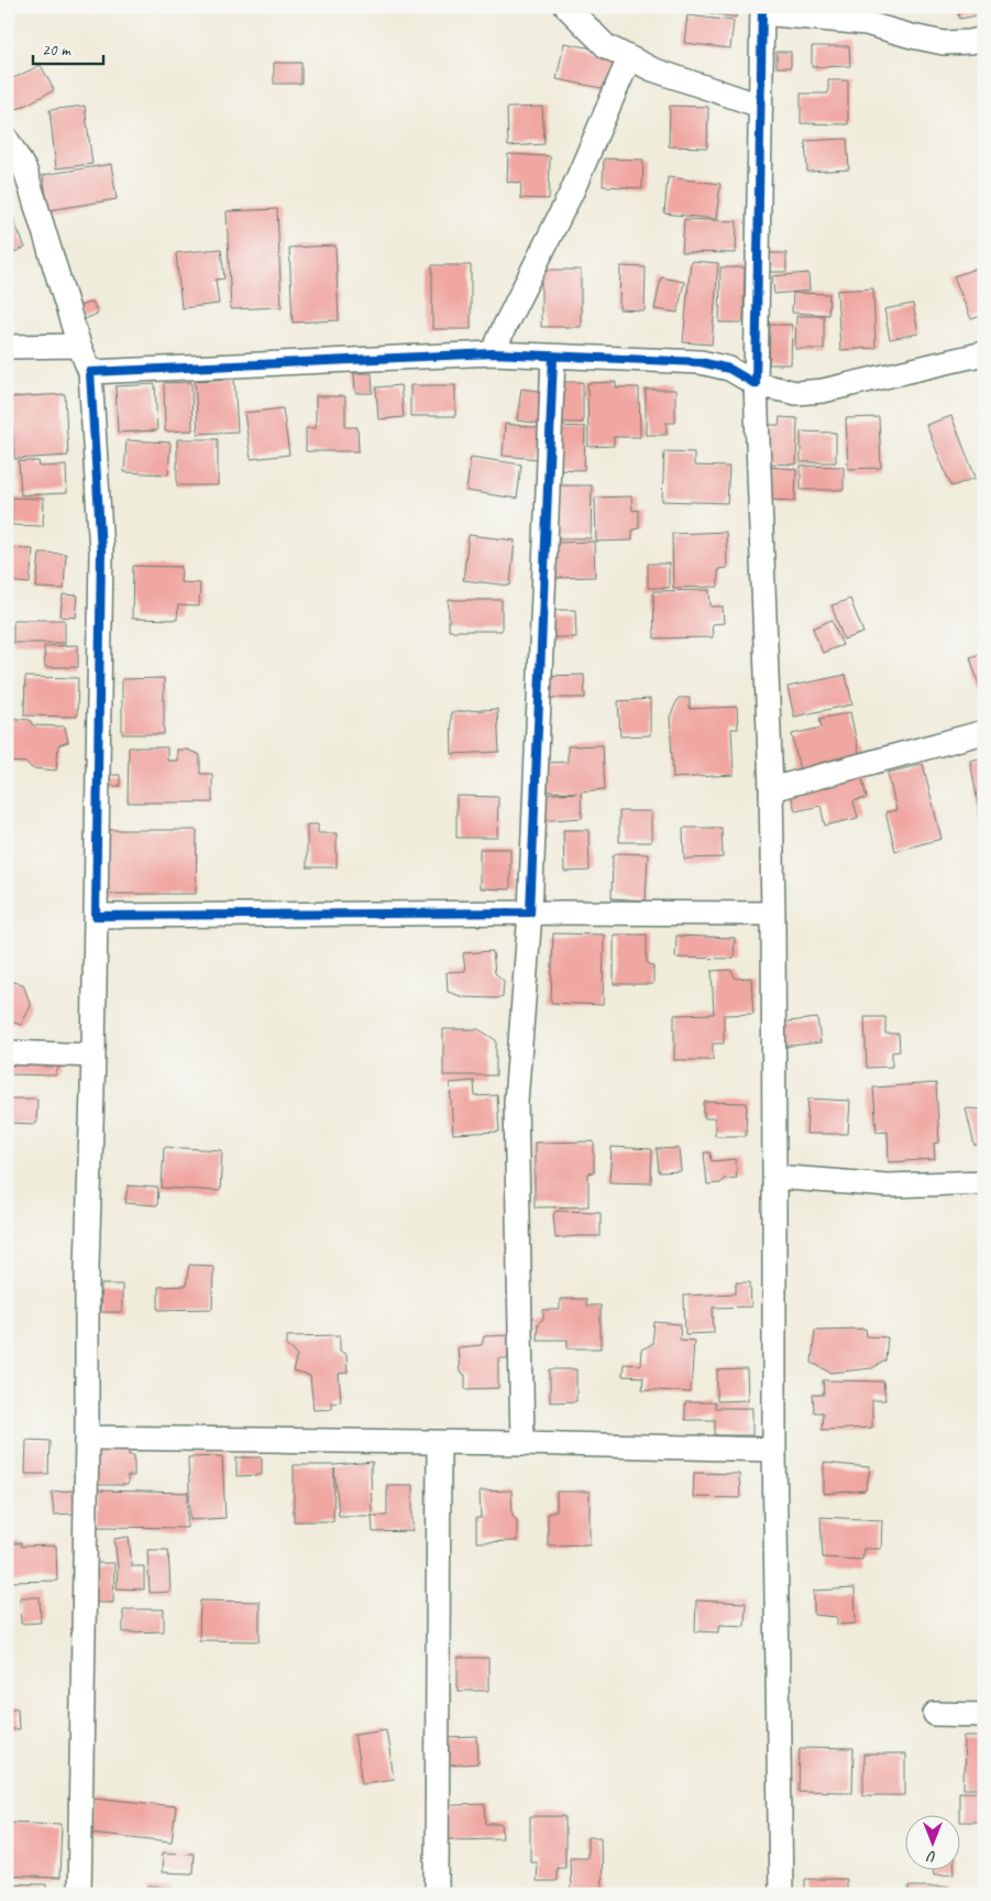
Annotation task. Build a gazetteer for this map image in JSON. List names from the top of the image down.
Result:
{
  "scale_bar": "20 m",
  "north": "bottom"
}
